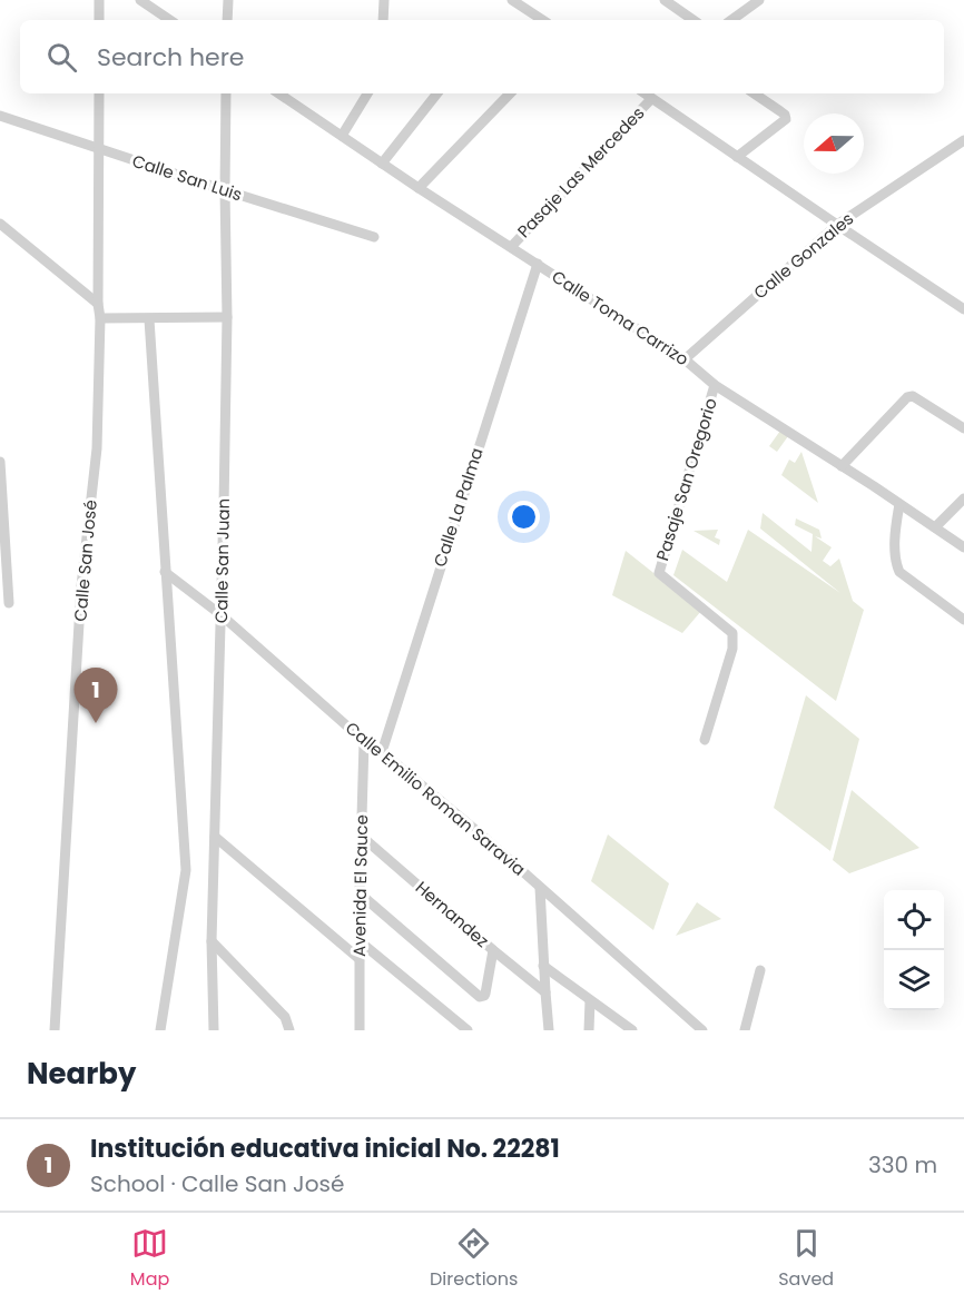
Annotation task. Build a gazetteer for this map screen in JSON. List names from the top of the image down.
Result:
{
  "streets": {
    "street": [
      "Pasaje Las Mercedes",
      "Calle San Luis",
      "Calle Gonzales",
      "Calle Toma Carrizo",
      "Pasaje San Oregorio",
      "Calle La Palma",
      "Calle San José",
      "Calle San Juan",
      "Calle Emilio Roman Saravia",
      "Avenida El Sauce",
      "Hernandez"
    ]
  },
  "crossings": [
    ["Pasaje Las Mercedes", "Calle Toma Carrizo"],
    ["Calle San Luis", "Calle San José"],
    ["Calle San Luis", "Calle San Juan"],
    ["Calle Gonzales", "Calle Toma Carrizo"],
    ["Calle Toma Carrizo", "Pasaje San Oregorio"],
    ["Calle Toma Carrizo", "Calle La Palma"],
    ["Calle La Palma", "Calle Emilio Roman Saravia"],
    ["Calle San Juan", "Calle Emilio Roman Saravia"],
    ["Calle Emilio Roman Saravia", "Avenida El Sauce"],
    ["Avenida El Sauce", "Hernandez"]
  ],
  "north": "left",
  "page": {
    "search": "Search here",
    "pins": "1",
    "heading": "Nearby",
    "list": [
      {
        "mark": "1",
        "name": "Institución educativa inicial No. 22281",
        "note": "School · Calle San José",
        "value": "330 m"
      }
    ],
    "nav": ["Map", "Directions", "Saved"]
  }
}
